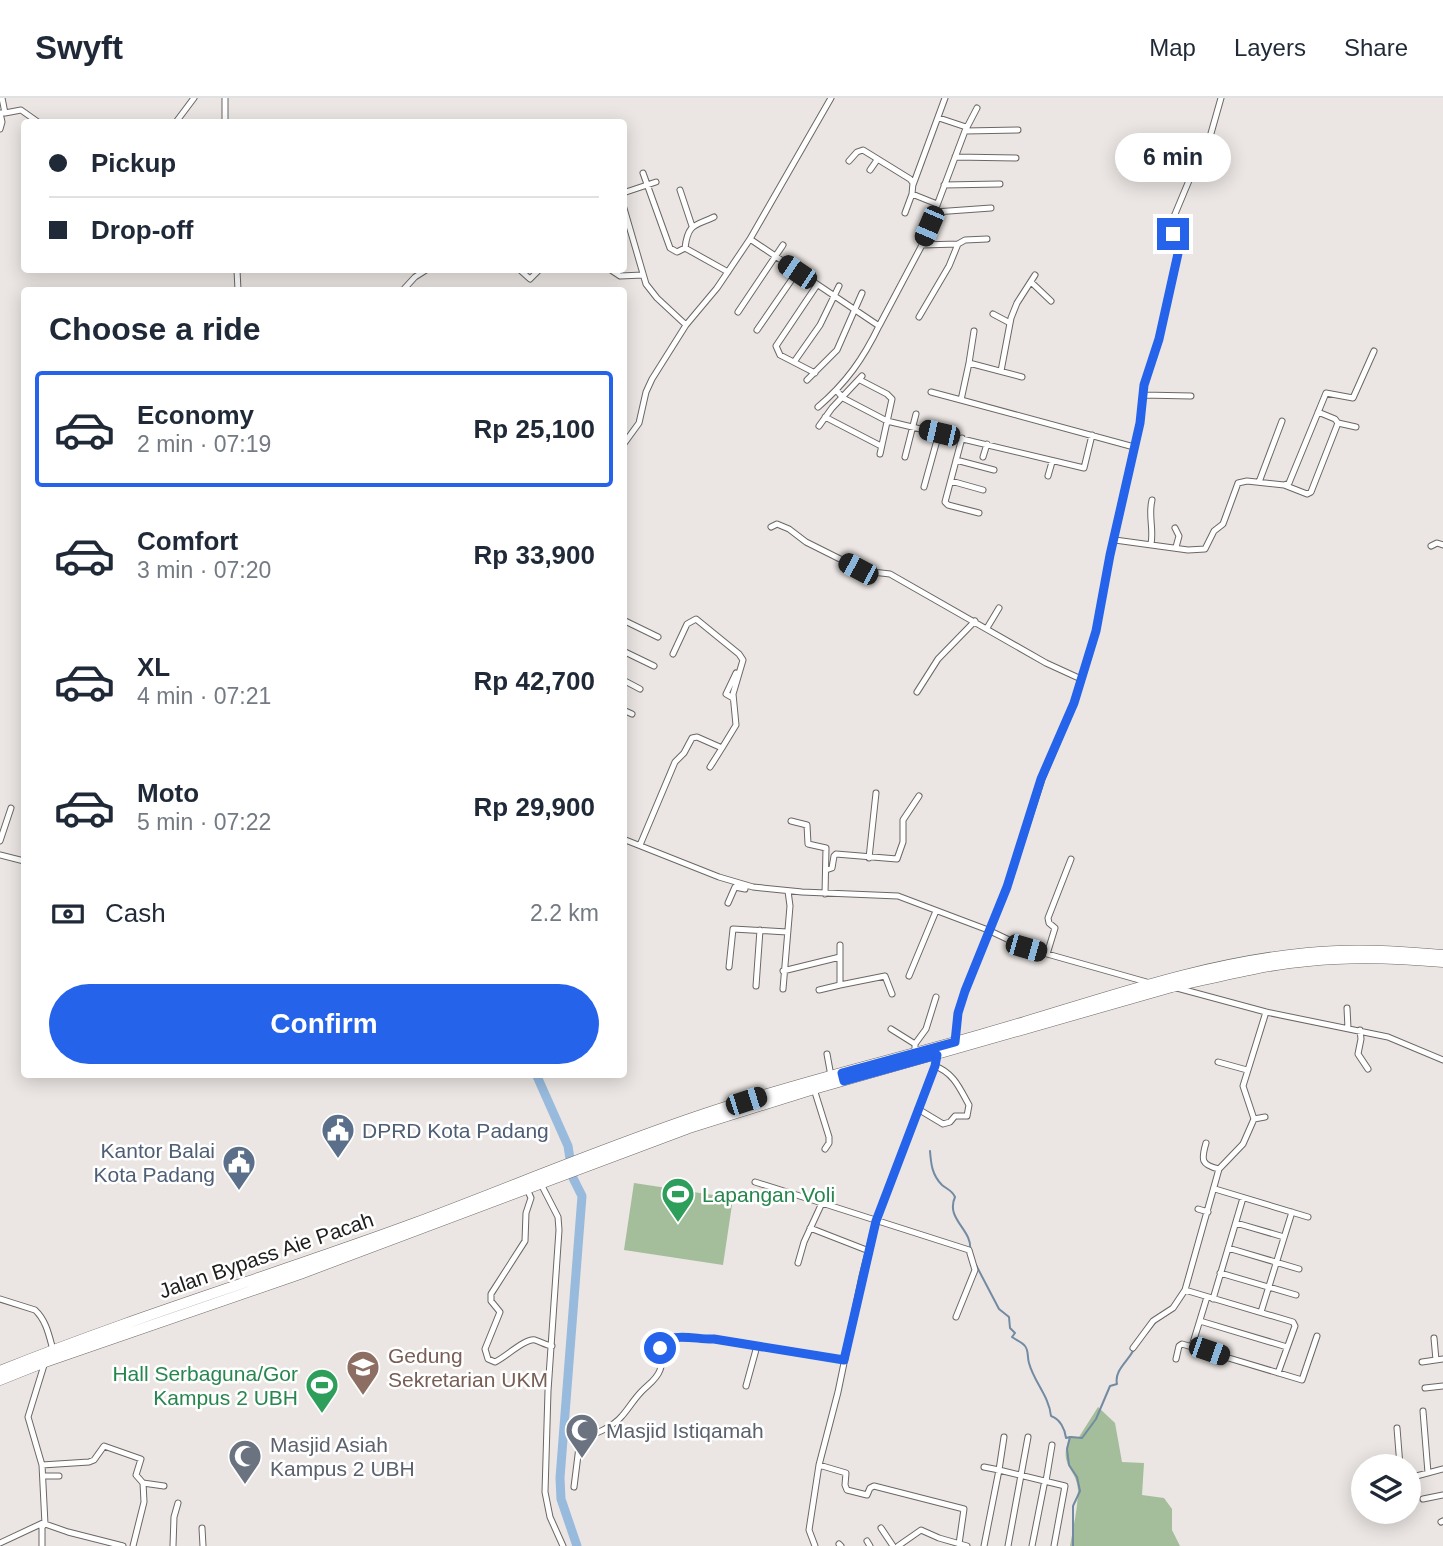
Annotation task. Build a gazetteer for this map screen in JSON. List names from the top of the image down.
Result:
{
  "streets": {
    "highway": ["Jalan Bypass Aie Pacah"]
  },
  "places": {
    "public building": ["DPRD Kota Padang", "Kantor Balai Kota Padang"],
    "sports": ["Lapangan Voli", "Hall Serbaguna/Gor Kampus 2 UBH"],
    "school or university": ["Gedung Sekretarian UKM"],
    "mosque": ["Masjid Istiqamah", "Masjid Asiah Kampus 2 UBH"]
  },
  "page": {
    "header": "Swyft",
    "nav": ["Map", "Layers", "Share"],
    "banner": ["Pickup", "Drop-off"],
    "bubble": "6 min",
    "heading": "Choose a ride",
    "list": [
      {
        "name": "Economy",
        "note": "2 min · 07:19",
        "value": "Rp 25,100"
      },
      {
        "name": "Comfort",
        "note": "3 min · 07:20",
        "value": "Rp 33,900"
      },
      {
        "name": "XL",
        "note": "4 min · 07:21",
        "value": "Rp 42,700"
      },
      {
        "name": "Moto",
        "note": "5 min · 07:22",
        "value": "Rp 29,900"
      }
    ],
    "pay": ["Cash", "2.2 km"],
    "buttons": "Confirm"
  }
}
